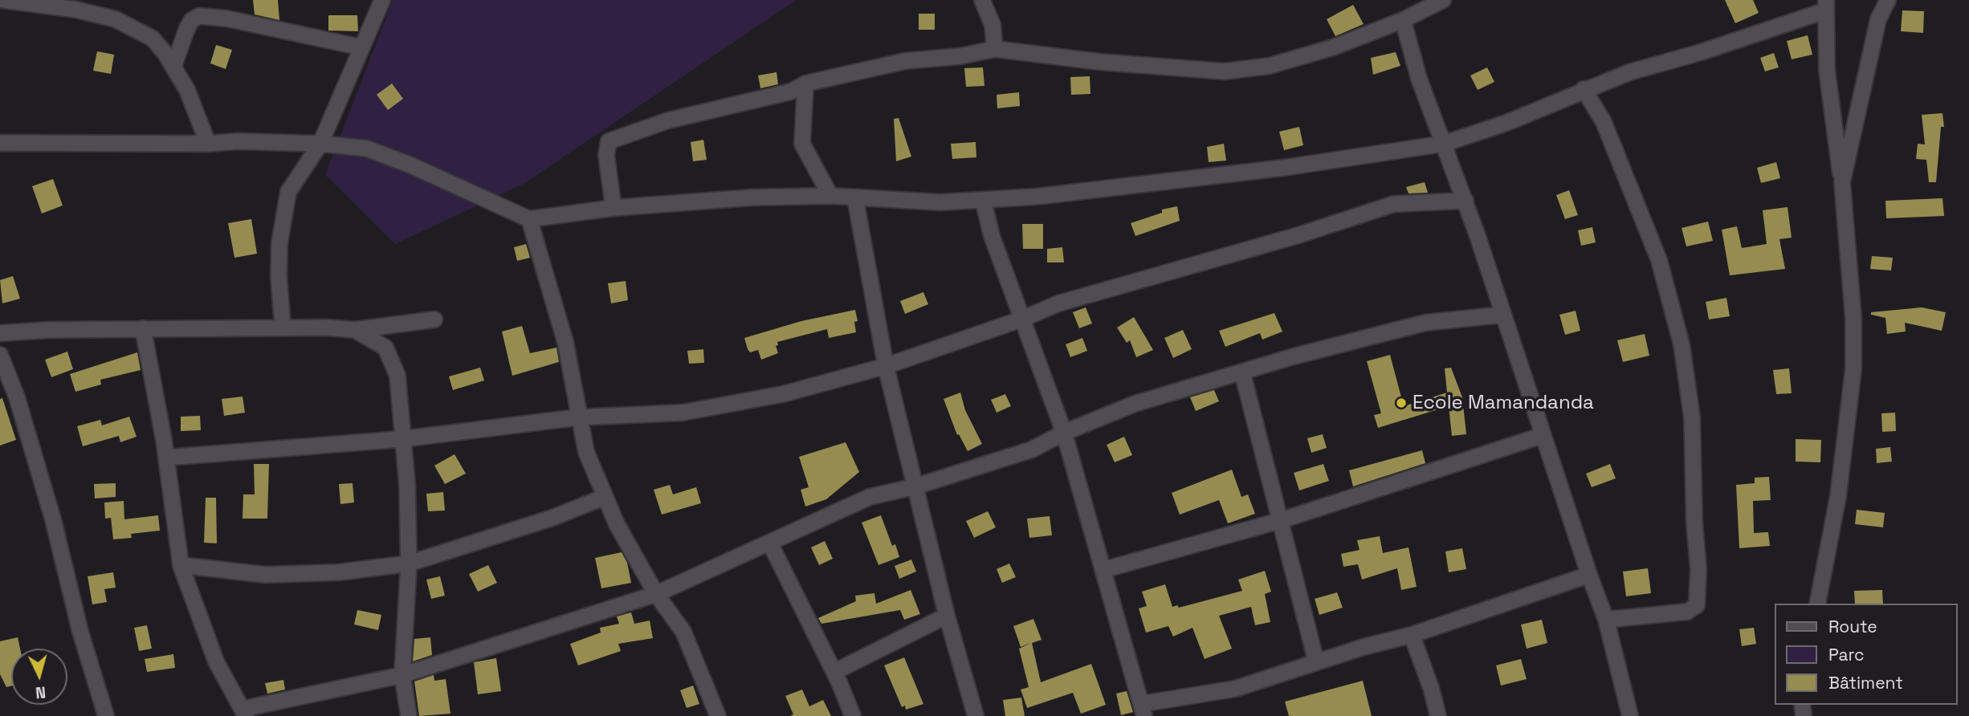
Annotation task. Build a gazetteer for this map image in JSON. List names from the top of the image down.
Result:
{
  "places": ["Ecole Mamandanda"],
  "legend": ["Route", "Parc", "Bâtiment"],
  "north": "bottom"
}
